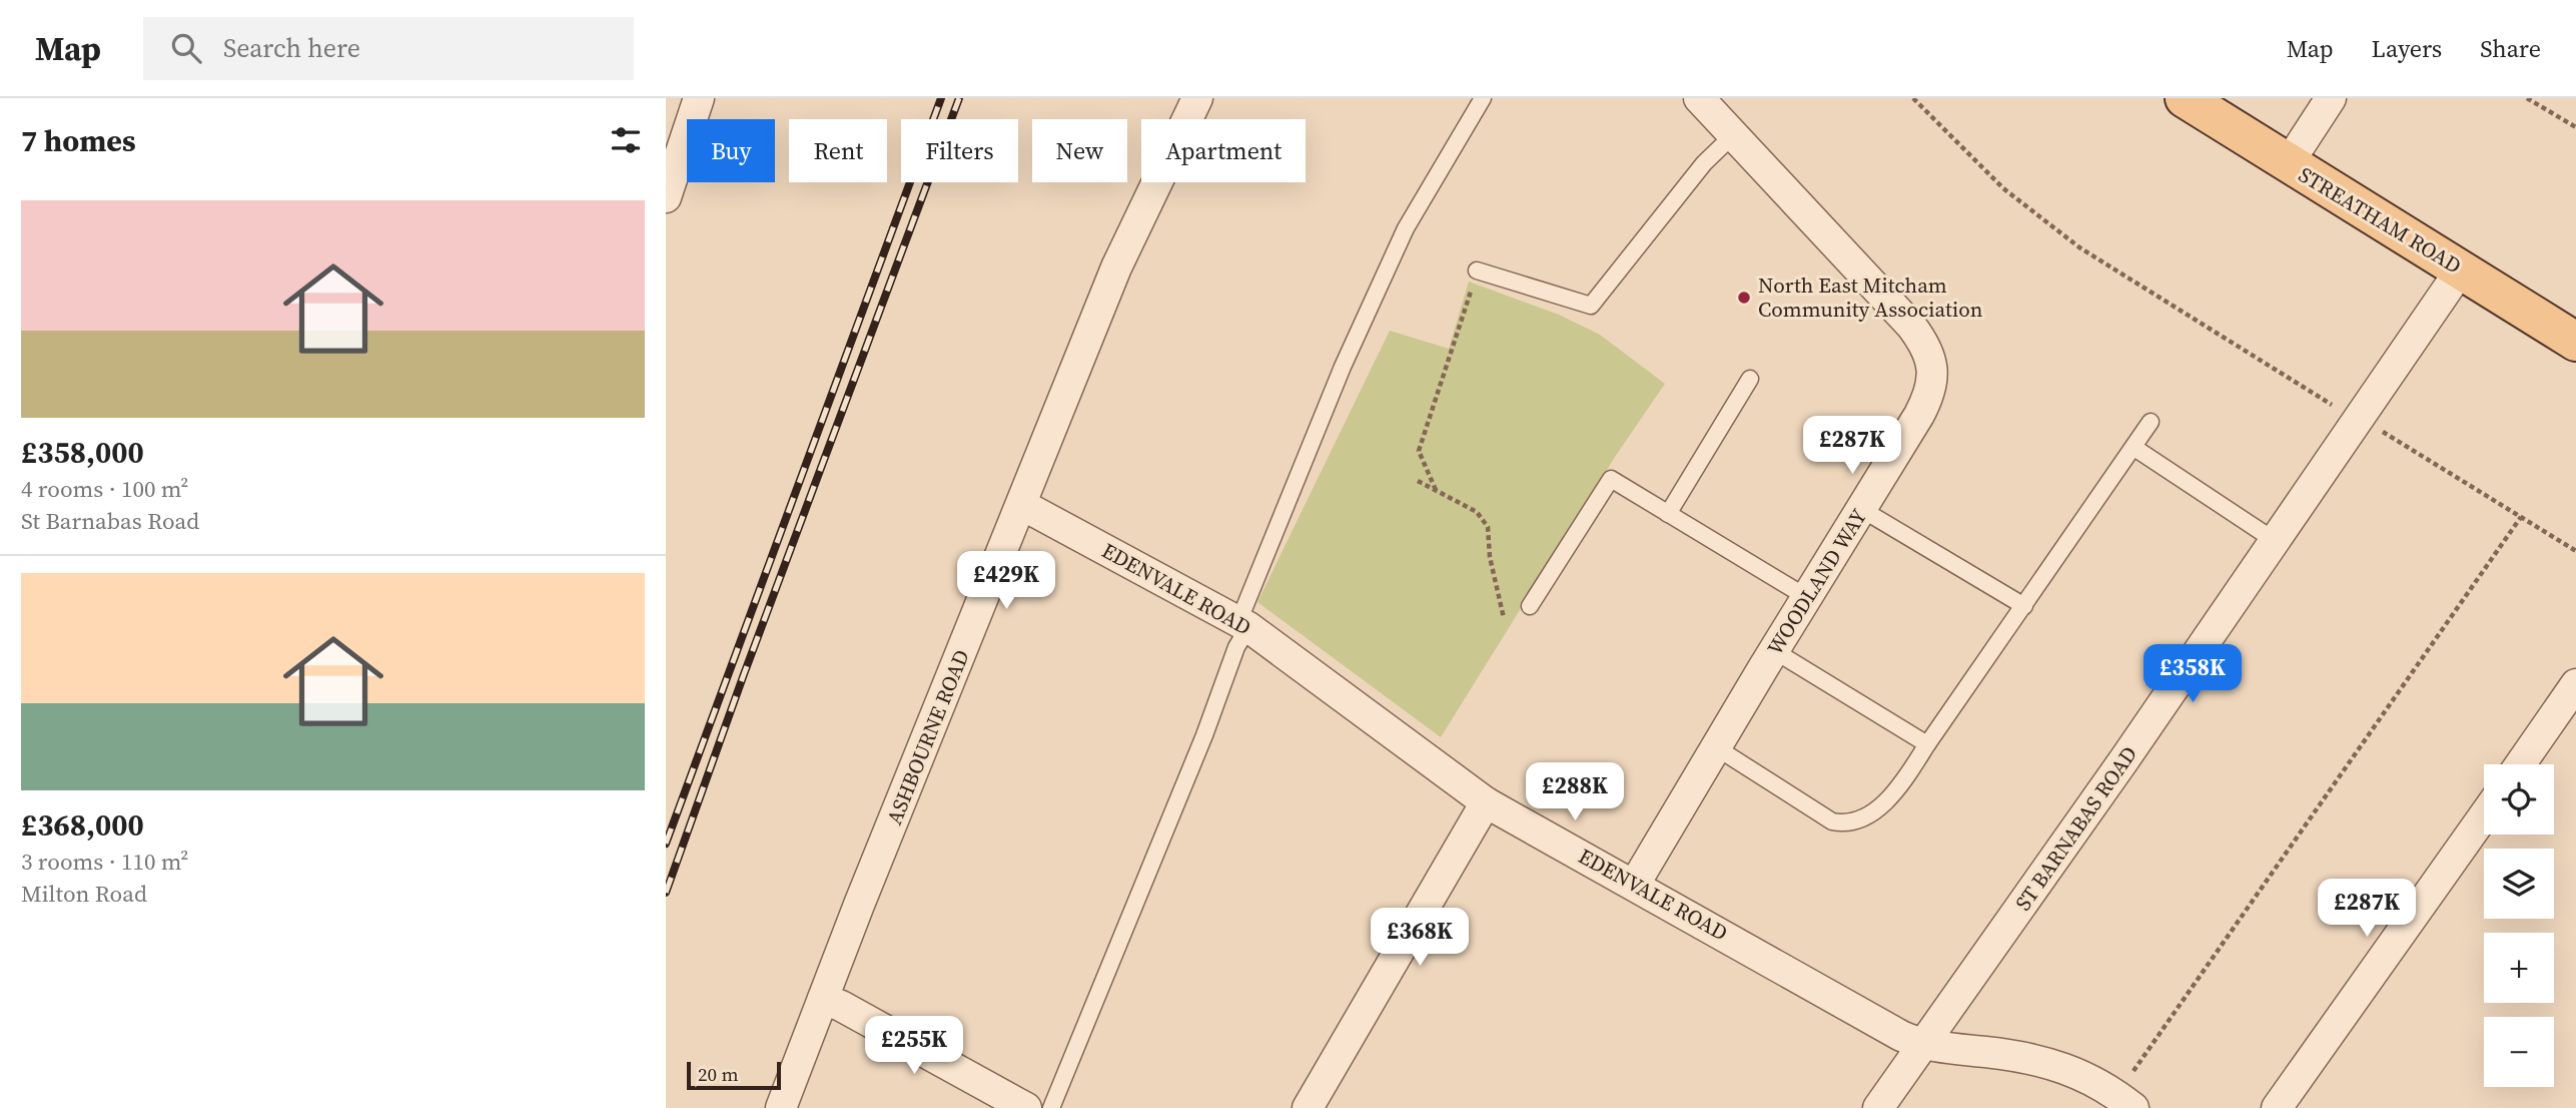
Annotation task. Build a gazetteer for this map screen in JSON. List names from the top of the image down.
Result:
{
  "streets": {
    "main road": ["STREATHAM ROAD"],
    "street": [
      "WOODLAND WAY",
      "EDENVALE ROAD",
      "ASHBOURNE ROAD",
      "ST BARNABAS ROAD"
    ]
  },
  "crossings": [
    ["STREATHAM ROAD", "ST BARNABAS ROAD"],
    ["WOODLAND WAY", "EDENVALE ROAD"],
    ["EDENVALE ROAD", "ASHBOURNE ROAD"],
    ["EDENVALE ROAD", "ST BARNABAS ROAD"]
  ],
  "places": ["North East Mitcham Community Association"],
  "scale_bar": "20 m",
  "page": {
    "header": "Map",
    "search": "Search here",
    "nav": ["Map", "Layers", "Share"],
    "heading": "7 homes",
    "chip": [
      "Buy",
      "Rent",
      "Filters",
      "New",
      "Apartment"
    ],
    "list": [
      {
        "name": "£358,000",
        "note": "4 rooms · 100 m² · St Barnabas Road"
      },
      {
        "name": "£368,000",
        "note": "3 rooms · 110 m² · Milton Road"
      }
    ],
    "price": [
      "£287K",
      "£429K",
      "£358K",
      "£288K",
      "£287K",
      "£368K",
      "£255K"
    ],
    "map_buttons": ["+", "−"],
    "scale": "20 m"
  }
}
